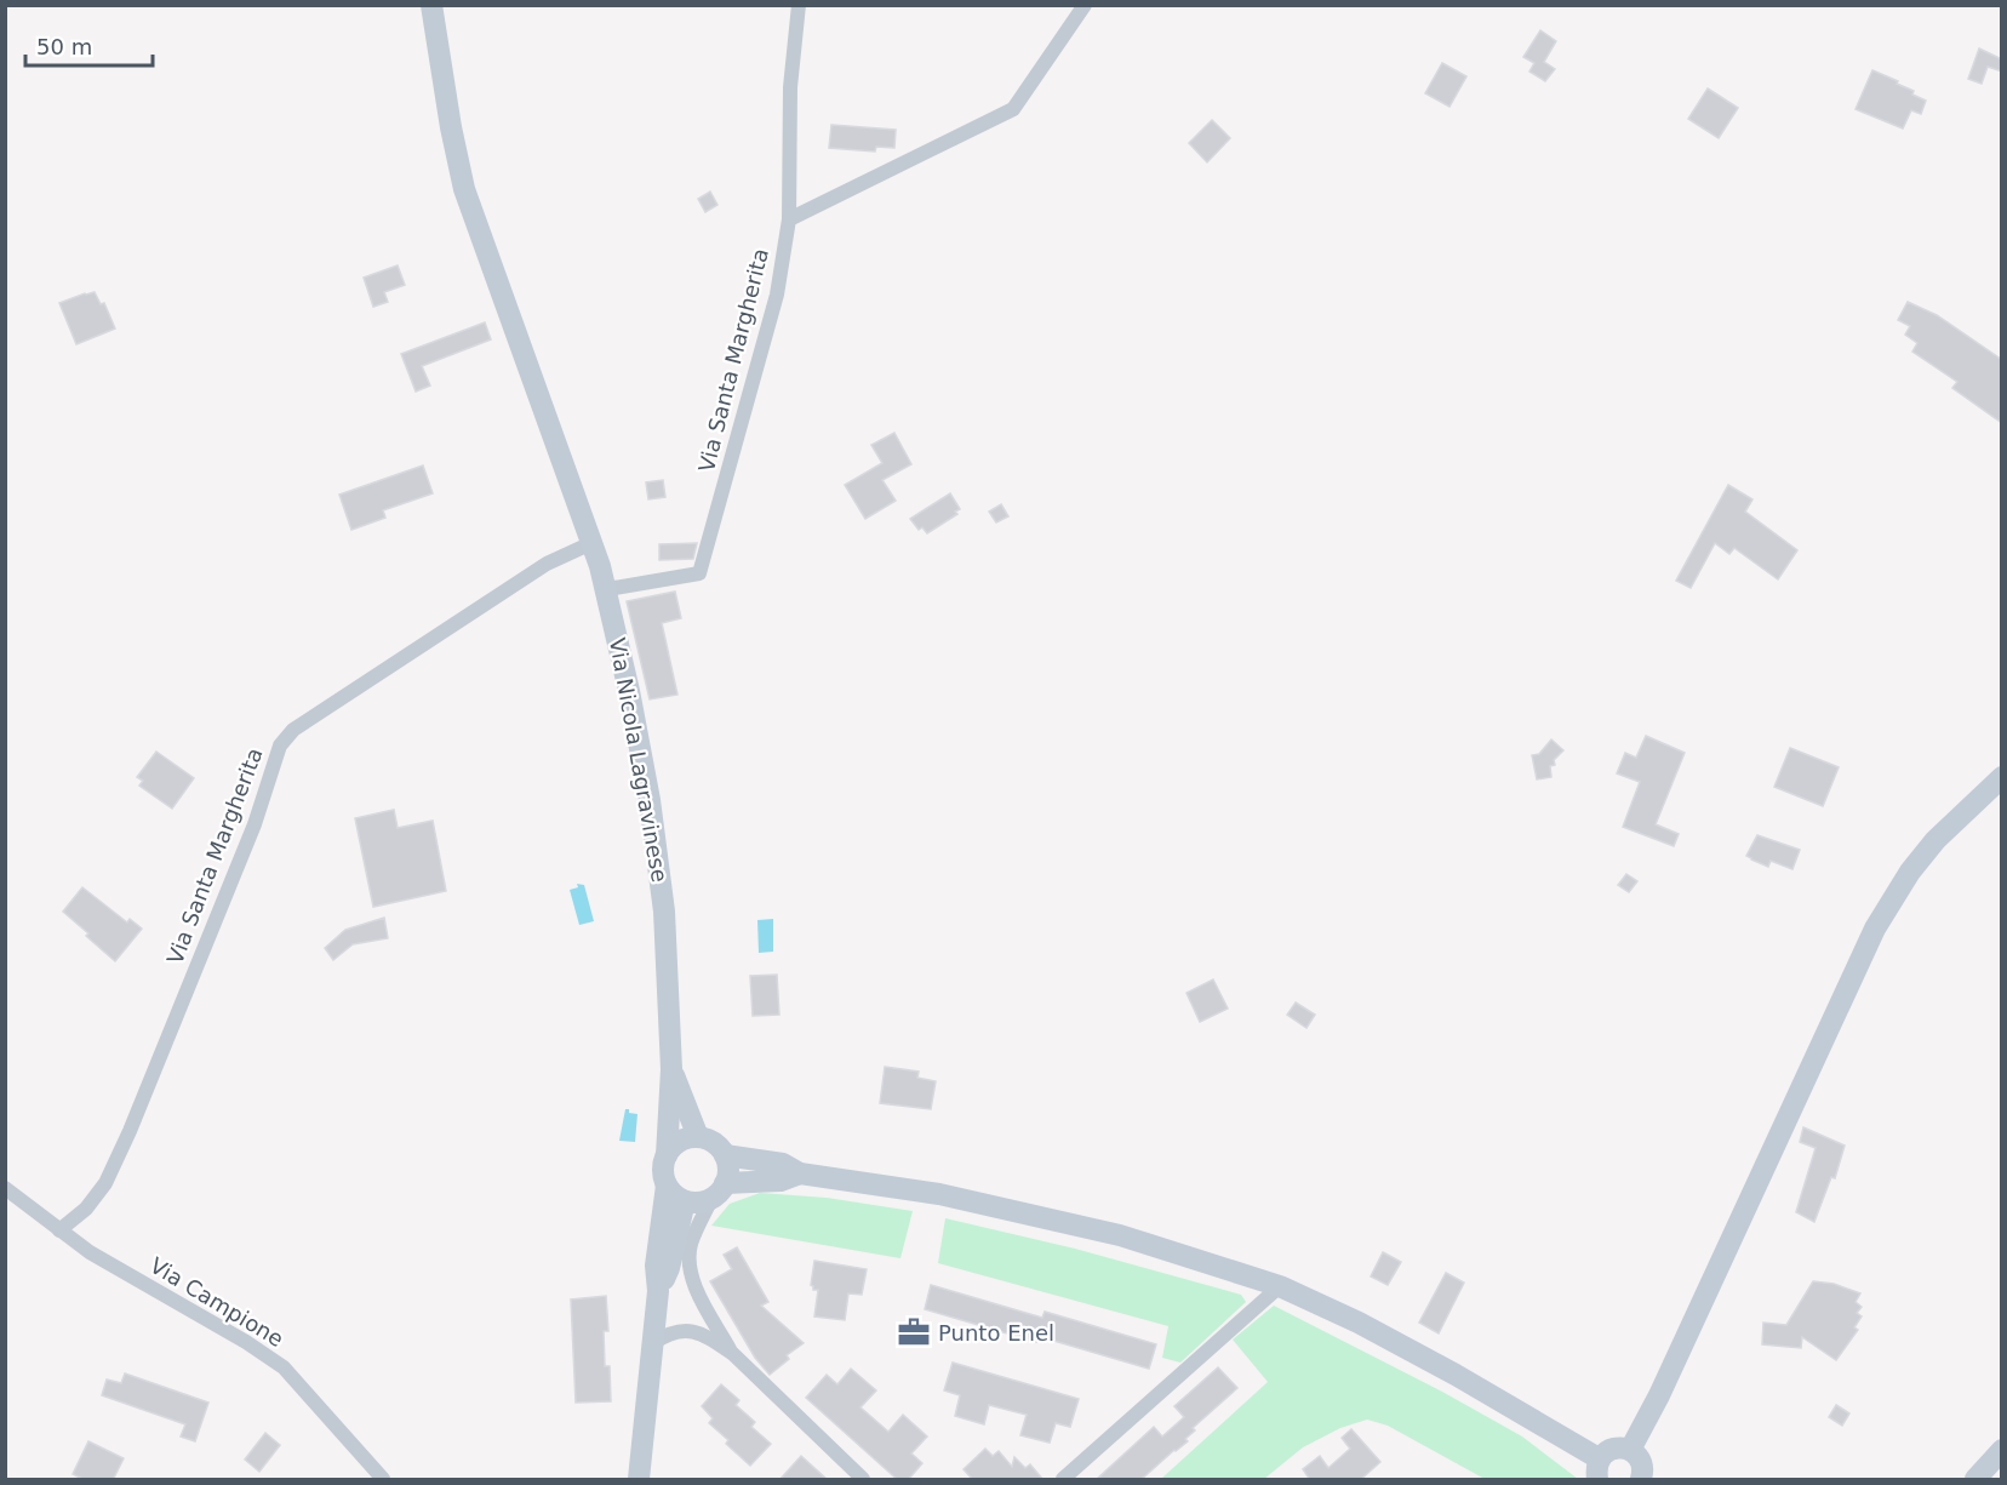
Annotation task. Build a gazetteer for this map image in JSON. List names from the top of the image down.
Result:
{
  "streets": {
    "street": ["Via Santa Margherita", "Via Nicola Lagravinese", "Via Campione"]
  },
  "crossings": [
    ["Via Santa Margherita", "Via Nicola Lagravinese"],
    ["Via Santa Margherita", "Via Campione"]
  ],
  "places": {
    "office": ["Punto Enel"]
  },
  "scale_bar": "50 m"
}
